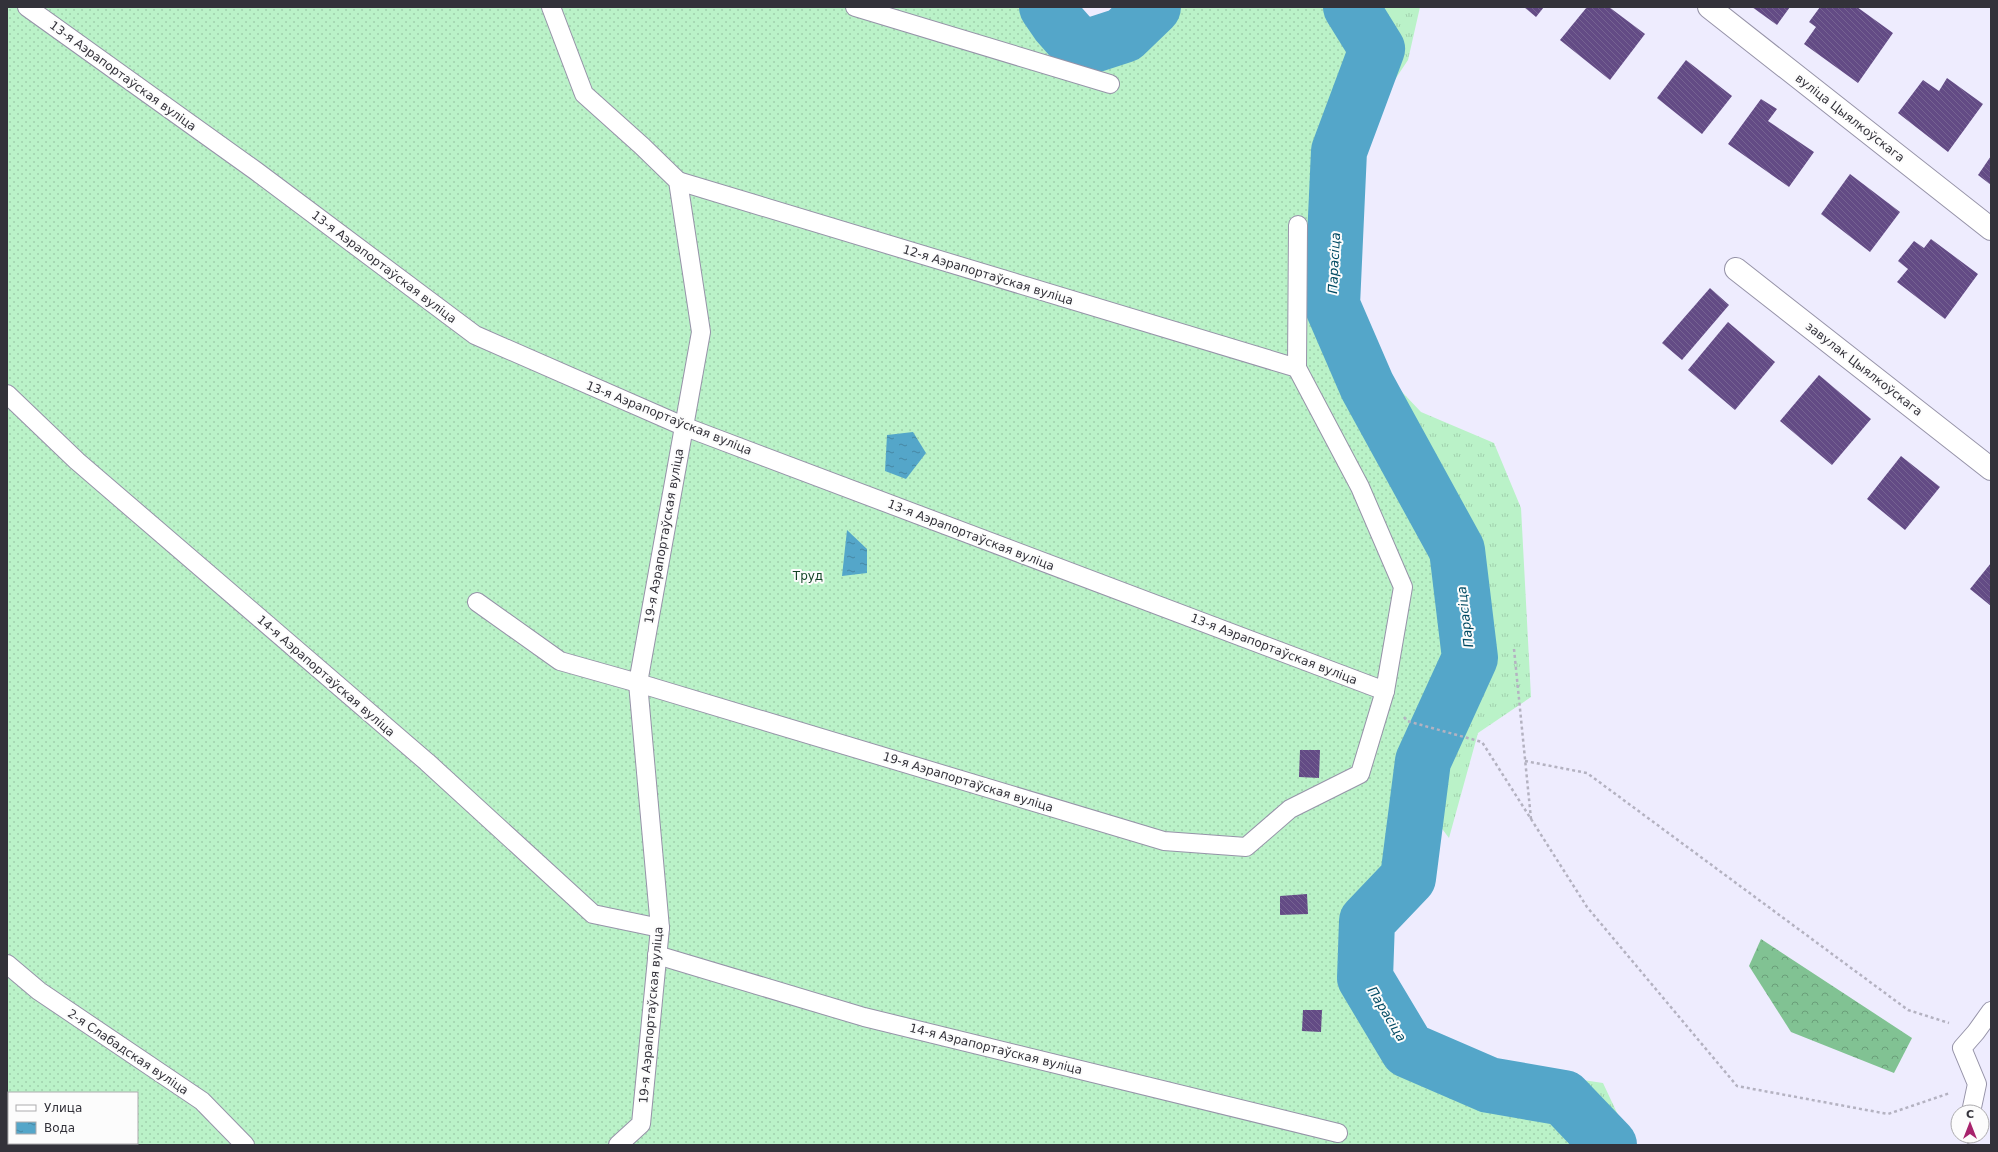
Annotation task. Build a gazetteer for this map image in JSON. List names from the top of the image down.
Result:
{
  "streets": {
    "street": ["вуліца Цыялкоўскага", "завулак Цыялкоўскага"],
    "lane": [
      "13-я Аэрапортаўская вуліца",
      "12-я Аэрапортаўская вуліца",
      "19-я Аэрапортаўская вуліца",
      "14-я Аэрапортаўская вуліца",
      "2-я Слабадская вуліца"
    ]
  },
  "crossings": [
    ["13-я Аэрапортаўская вуліца", "19-я Аэрапортаўская вуліца"],
    ["12-я Аэрапортаўская вуліца", "19-я Аэрапортаўская вуліца"],
    ["19-я Аэрапортаўская вуліца", "14-я Аэрапортаўская вуліца"]
  ],
  "water": ["Парасіца"],
  "parks": ["Труд"],
  "legend": ["Улица", "Вода"],
  "north": "top"
}
